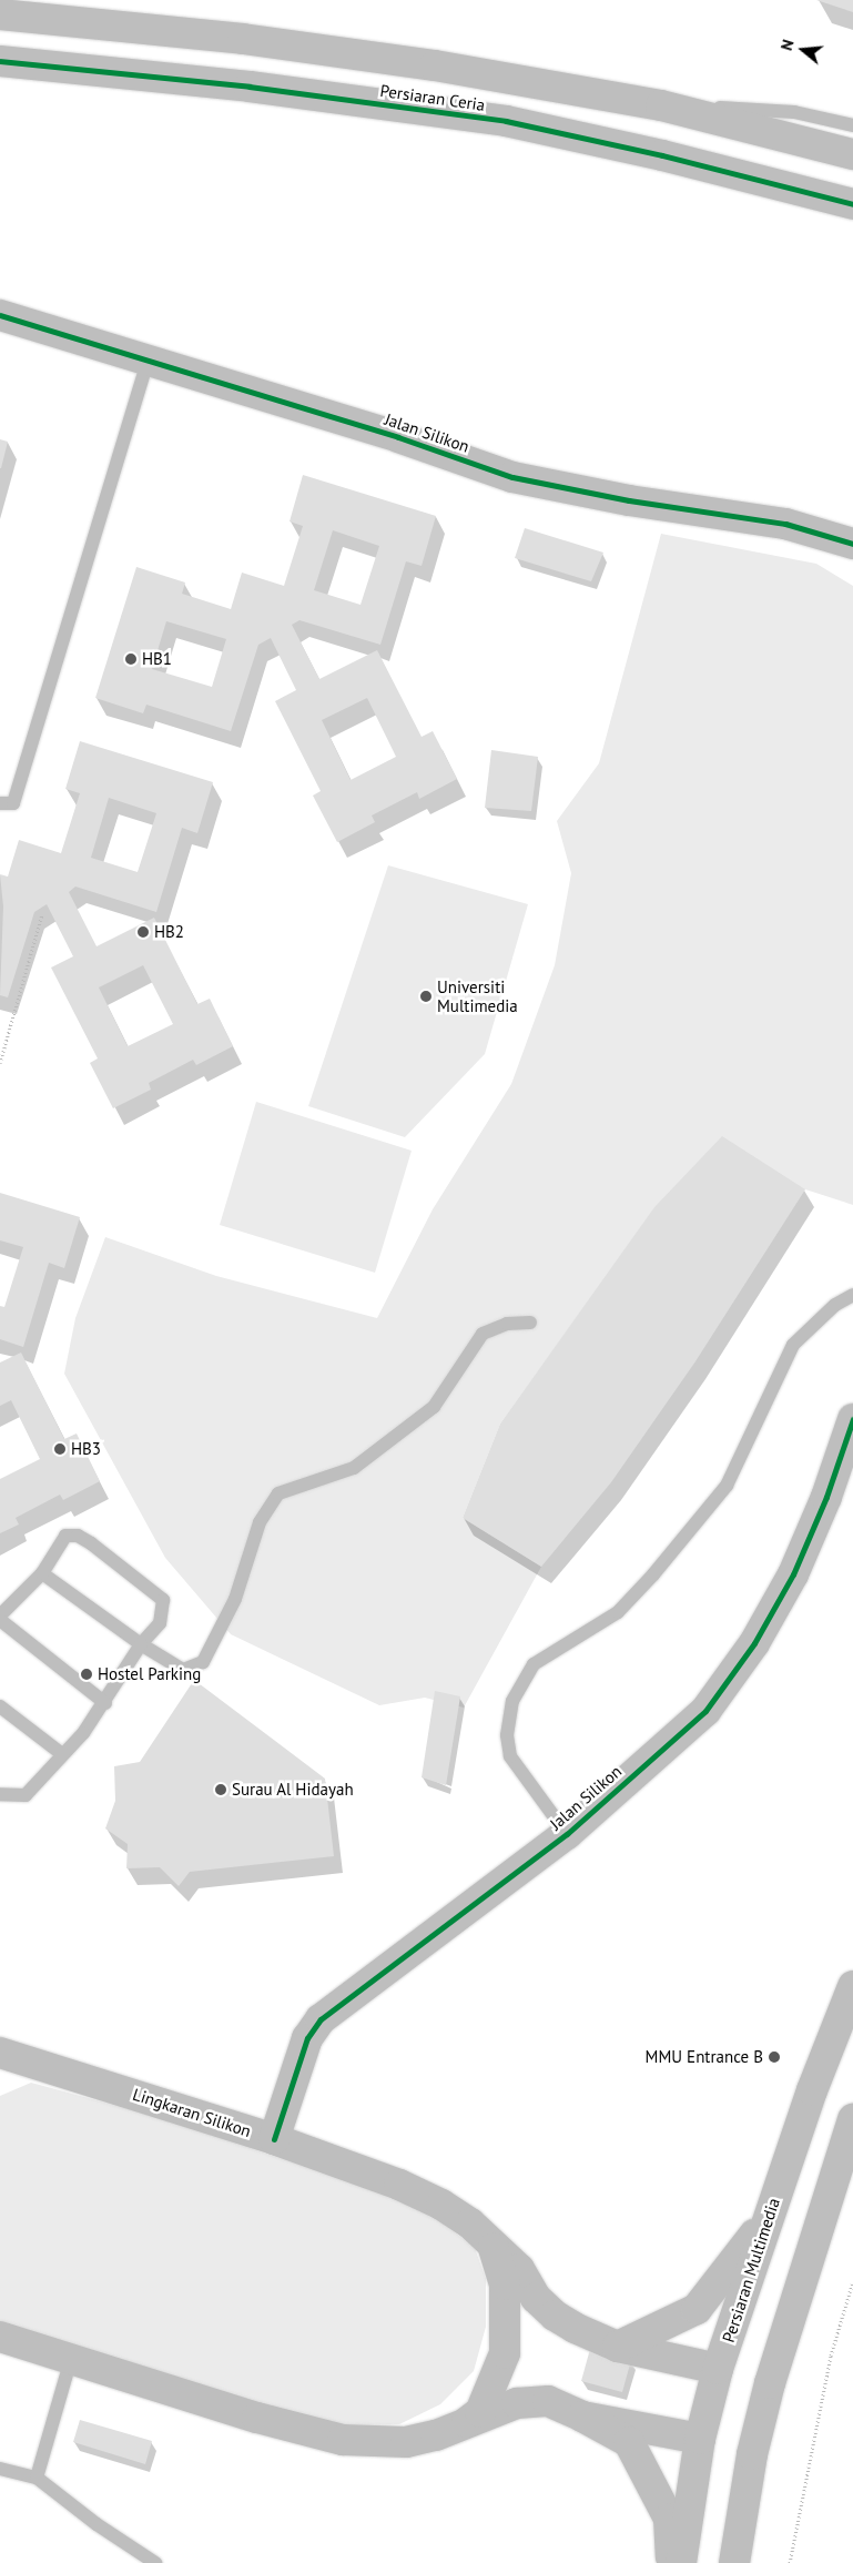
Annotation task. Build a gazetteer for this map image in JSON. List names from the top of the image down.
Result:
{
  "streets": {
    "street": [
      "Persiaran Ceria",
      "Jalan Silikon",
      "Lingkaran Silikon",
      "Persiaran Multimedia"
    ]
  },
  "crossings": [
    ["Jalan Silikon", "Lingkaran Silikon"],
    ["Lingkaran Silikon", "Persiaran Multimedia"]
  ],
  "places": [
    "HB1",
    "HB2",
    "Universiti Multimedia",
    "HB3",
    "Hostel Parking",
    "Surau Al Hidayah",
    "MMU Entrance B"
  ],
  "north": "left"
}
